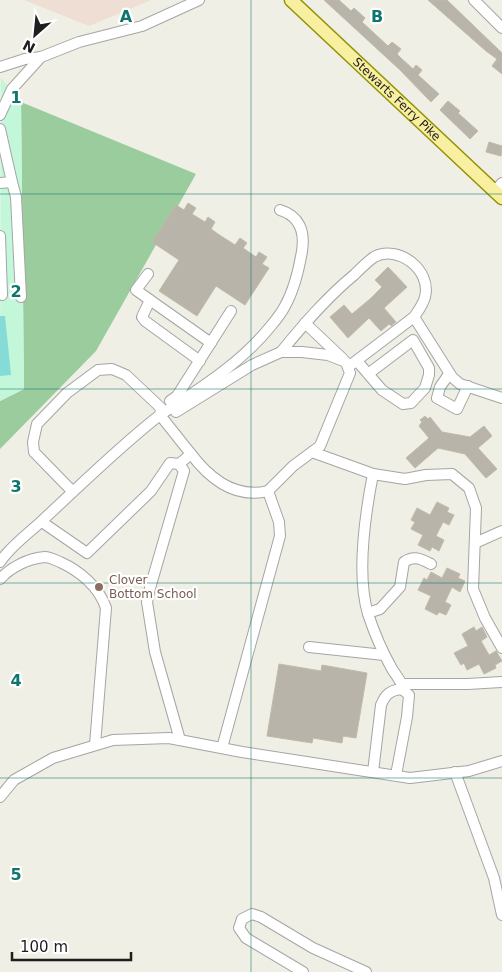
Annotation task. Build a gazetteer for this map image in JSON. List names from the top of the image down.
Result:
{
  "streets": {
    "main road": ["Stewarts Ferry Pike"]
  },
  "places": ["Clover Bottom School"],
  "scale_bar": "100 m",
  "north": "bottom left",
  "grid": {
    "columns": ["A", "B"],
    "rows": [
      "1",
      "2",
      "3",
      "4",
      "5"
    ]
  }
}
